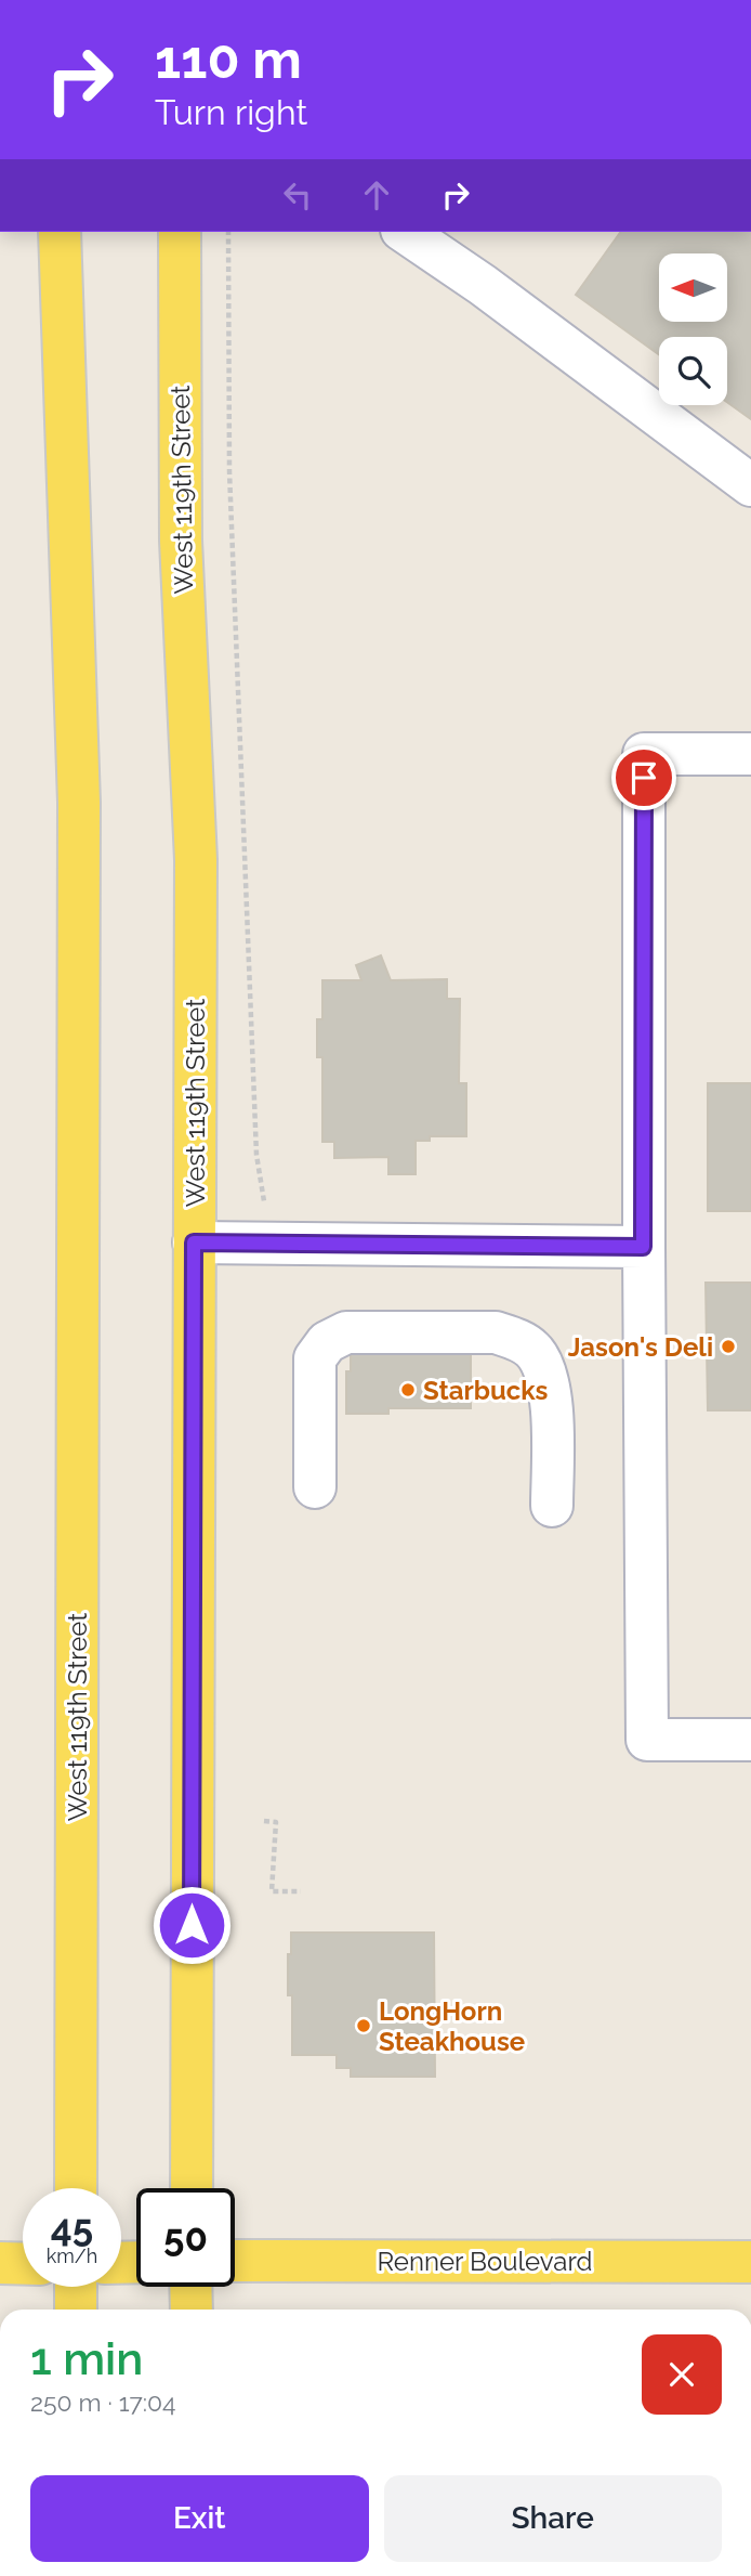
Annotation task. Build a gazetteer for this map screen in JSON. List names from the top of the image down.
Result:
{
  "streets": {
    "main road": ["West 119th Street", "Renner Boulevard"]
  },
  "places": ["Jason's Deli", "Starbucks", "LongHorn Steakhouse"],
  "north": "left",
  "page": {
    "turn": ["110 m", "Turn right"],
    "speed": "45 km/h",
    "limit": "50",
    "heading": ["1 min", "250 m · 17:04"],
    "buttons": ["Exit", "Share"]
  }
}
